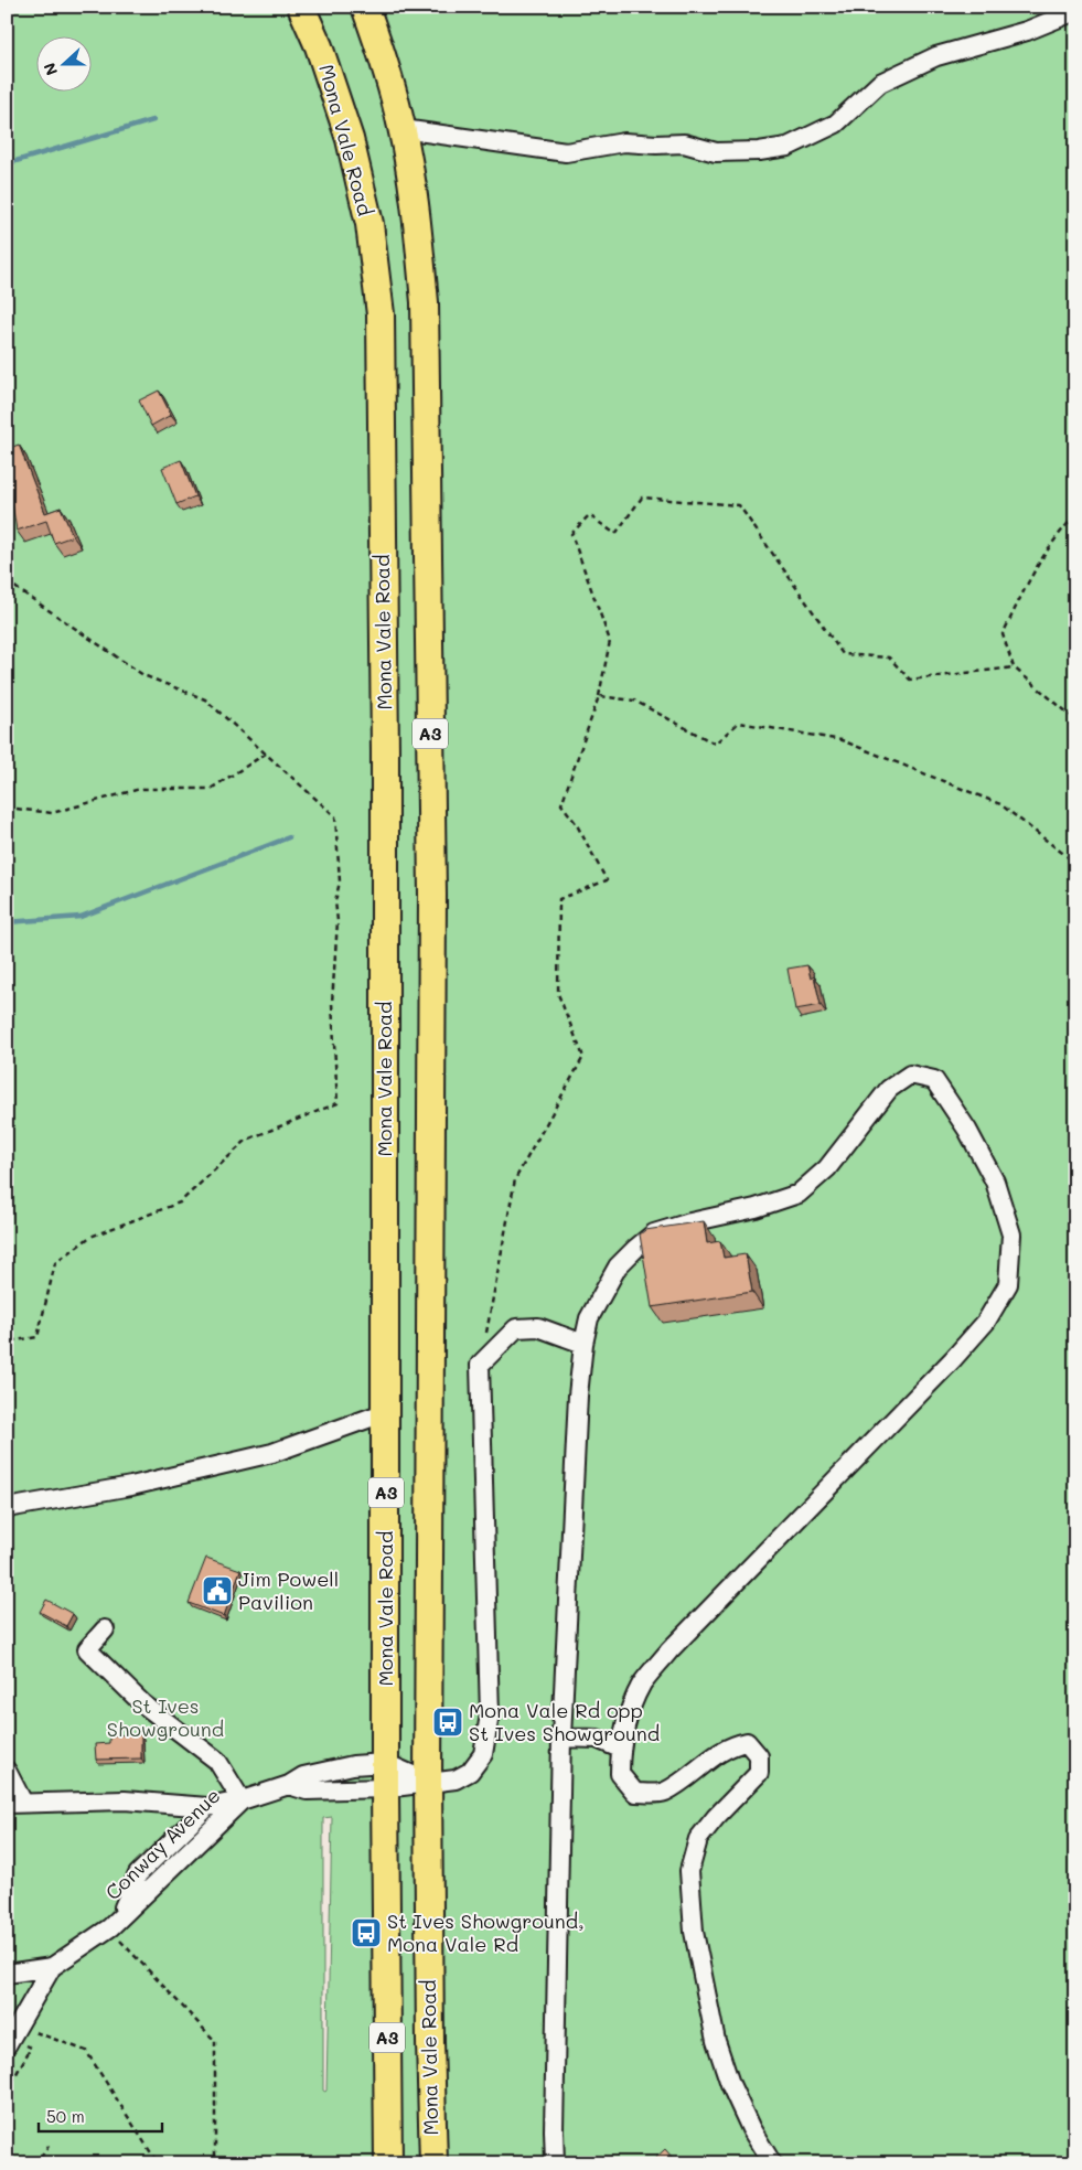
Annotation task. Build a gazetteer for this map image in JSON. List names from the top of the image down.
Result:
{
  "streets": {
    "highway": ["Mona Vale Road", "A3"],
    "street": ["Conway Avenue"]
  },
  "parks": ["St Ives Showground"],
  "places": {
    "public building": ["Jim Powell Pavilion"],
    "bus stop": ["Mona Vale Rd opp St Ives Showground", "St Ives Showground, Mona Vale Rd"]
  },
  "scale_bar": "50 m",
  "north": "left"
}
